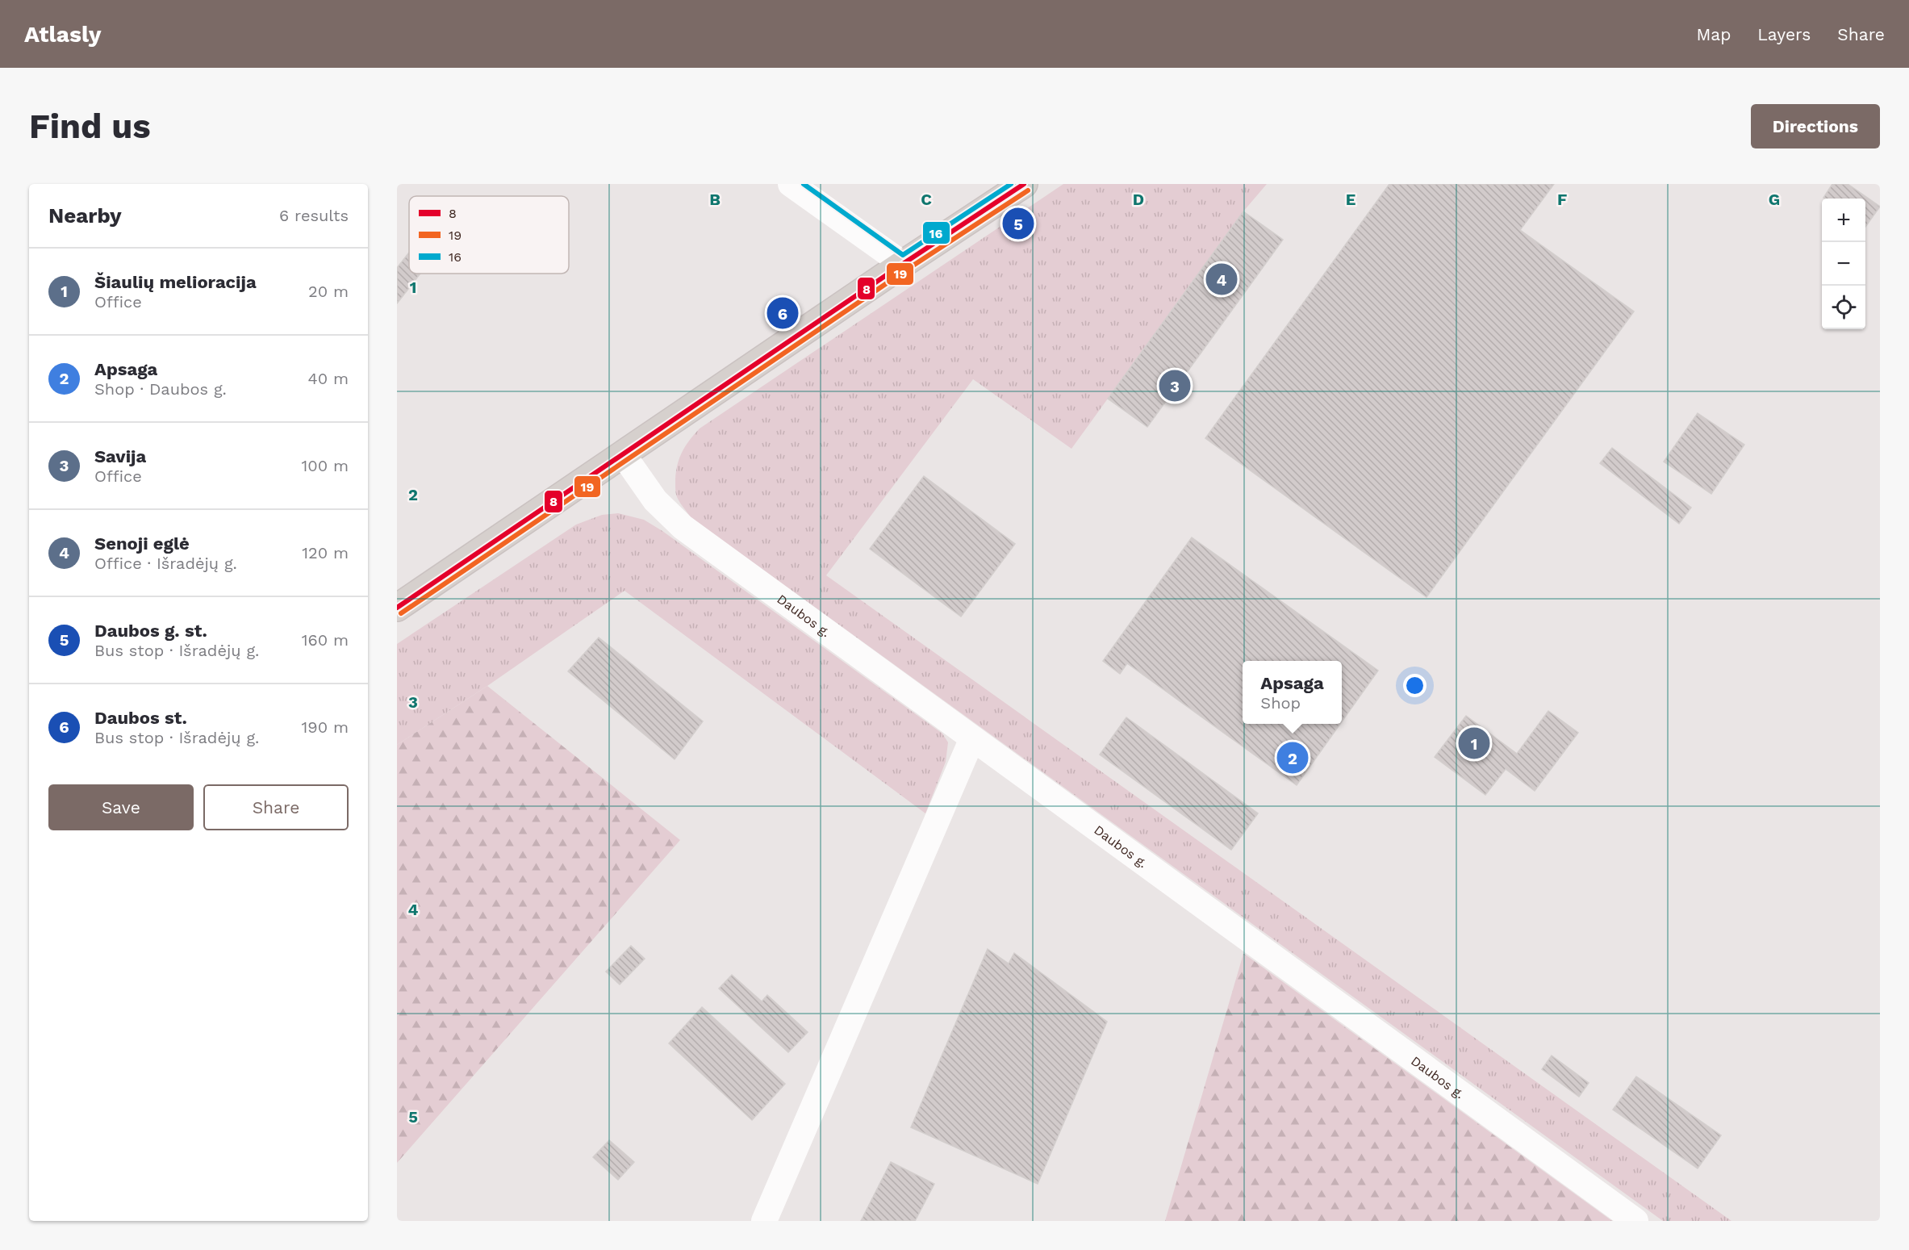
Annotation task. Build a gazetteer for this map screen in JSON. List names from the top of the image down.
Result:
{
  "streets": {
    "street": ["Daubos g."]
  },
  "lines": ["transit line 8", "transit line 16", "transit line 19"],
  "legend": ["8", "19", "16"],
  "page": {
    "header": "Atlasly",
    "nav": ["Map", "Layers", "Share"],
    "buttons": [
      "Directions",
      ["Save", "Share"]
    ],
    "title": "Find us",
    "heading": ["Nearby", "6 results"],
    "map_buttons": ["+", "−"],
    "pins": [
      "5",
      "4",
      "6",
      "3",
      "1",
      "2"
    ],
    "list": [
      {
        "mark": "1",
        "name": "Šiaulių melioracija",
        "note": "Office",
        "value": "20 m"
      },
      {
        "mark": "2",
        "name": "Apsaga",
        "note": "Shop · Daubos g.",
        "value": "40 m"
      },
      {
        "mark": "3",
        "name": "Savija",
        "note": "Office",
        "value": "100 m"
      },
      {
        "mark": "4",
        "name": "Senoji eglė",
        "note": "Office · Išradėjų g.",
        "value": "120 m"
      },
      {
        "mark": "5",
        "name": "Daubos g. st.",
        "note": "Bus stop · Išradėjų g.",
        "value": "160 m"
      },
      {
        "mark": "6",
        "name": "Daubos st.",
        "note": "Bus stop · Išradėjų g.",
        "value": "190 m"
      }
    ],
    "popup": ["Apsaga", "Shop"]
  },
  "grid": {
    "columns": [
      "B",
      "C",
      "D",
      "E",
      "F",
      "G"
    ],
    "rows": [
      "1",
      "2",
      "3",
      "4",
      "5"
    ]
  }
}
